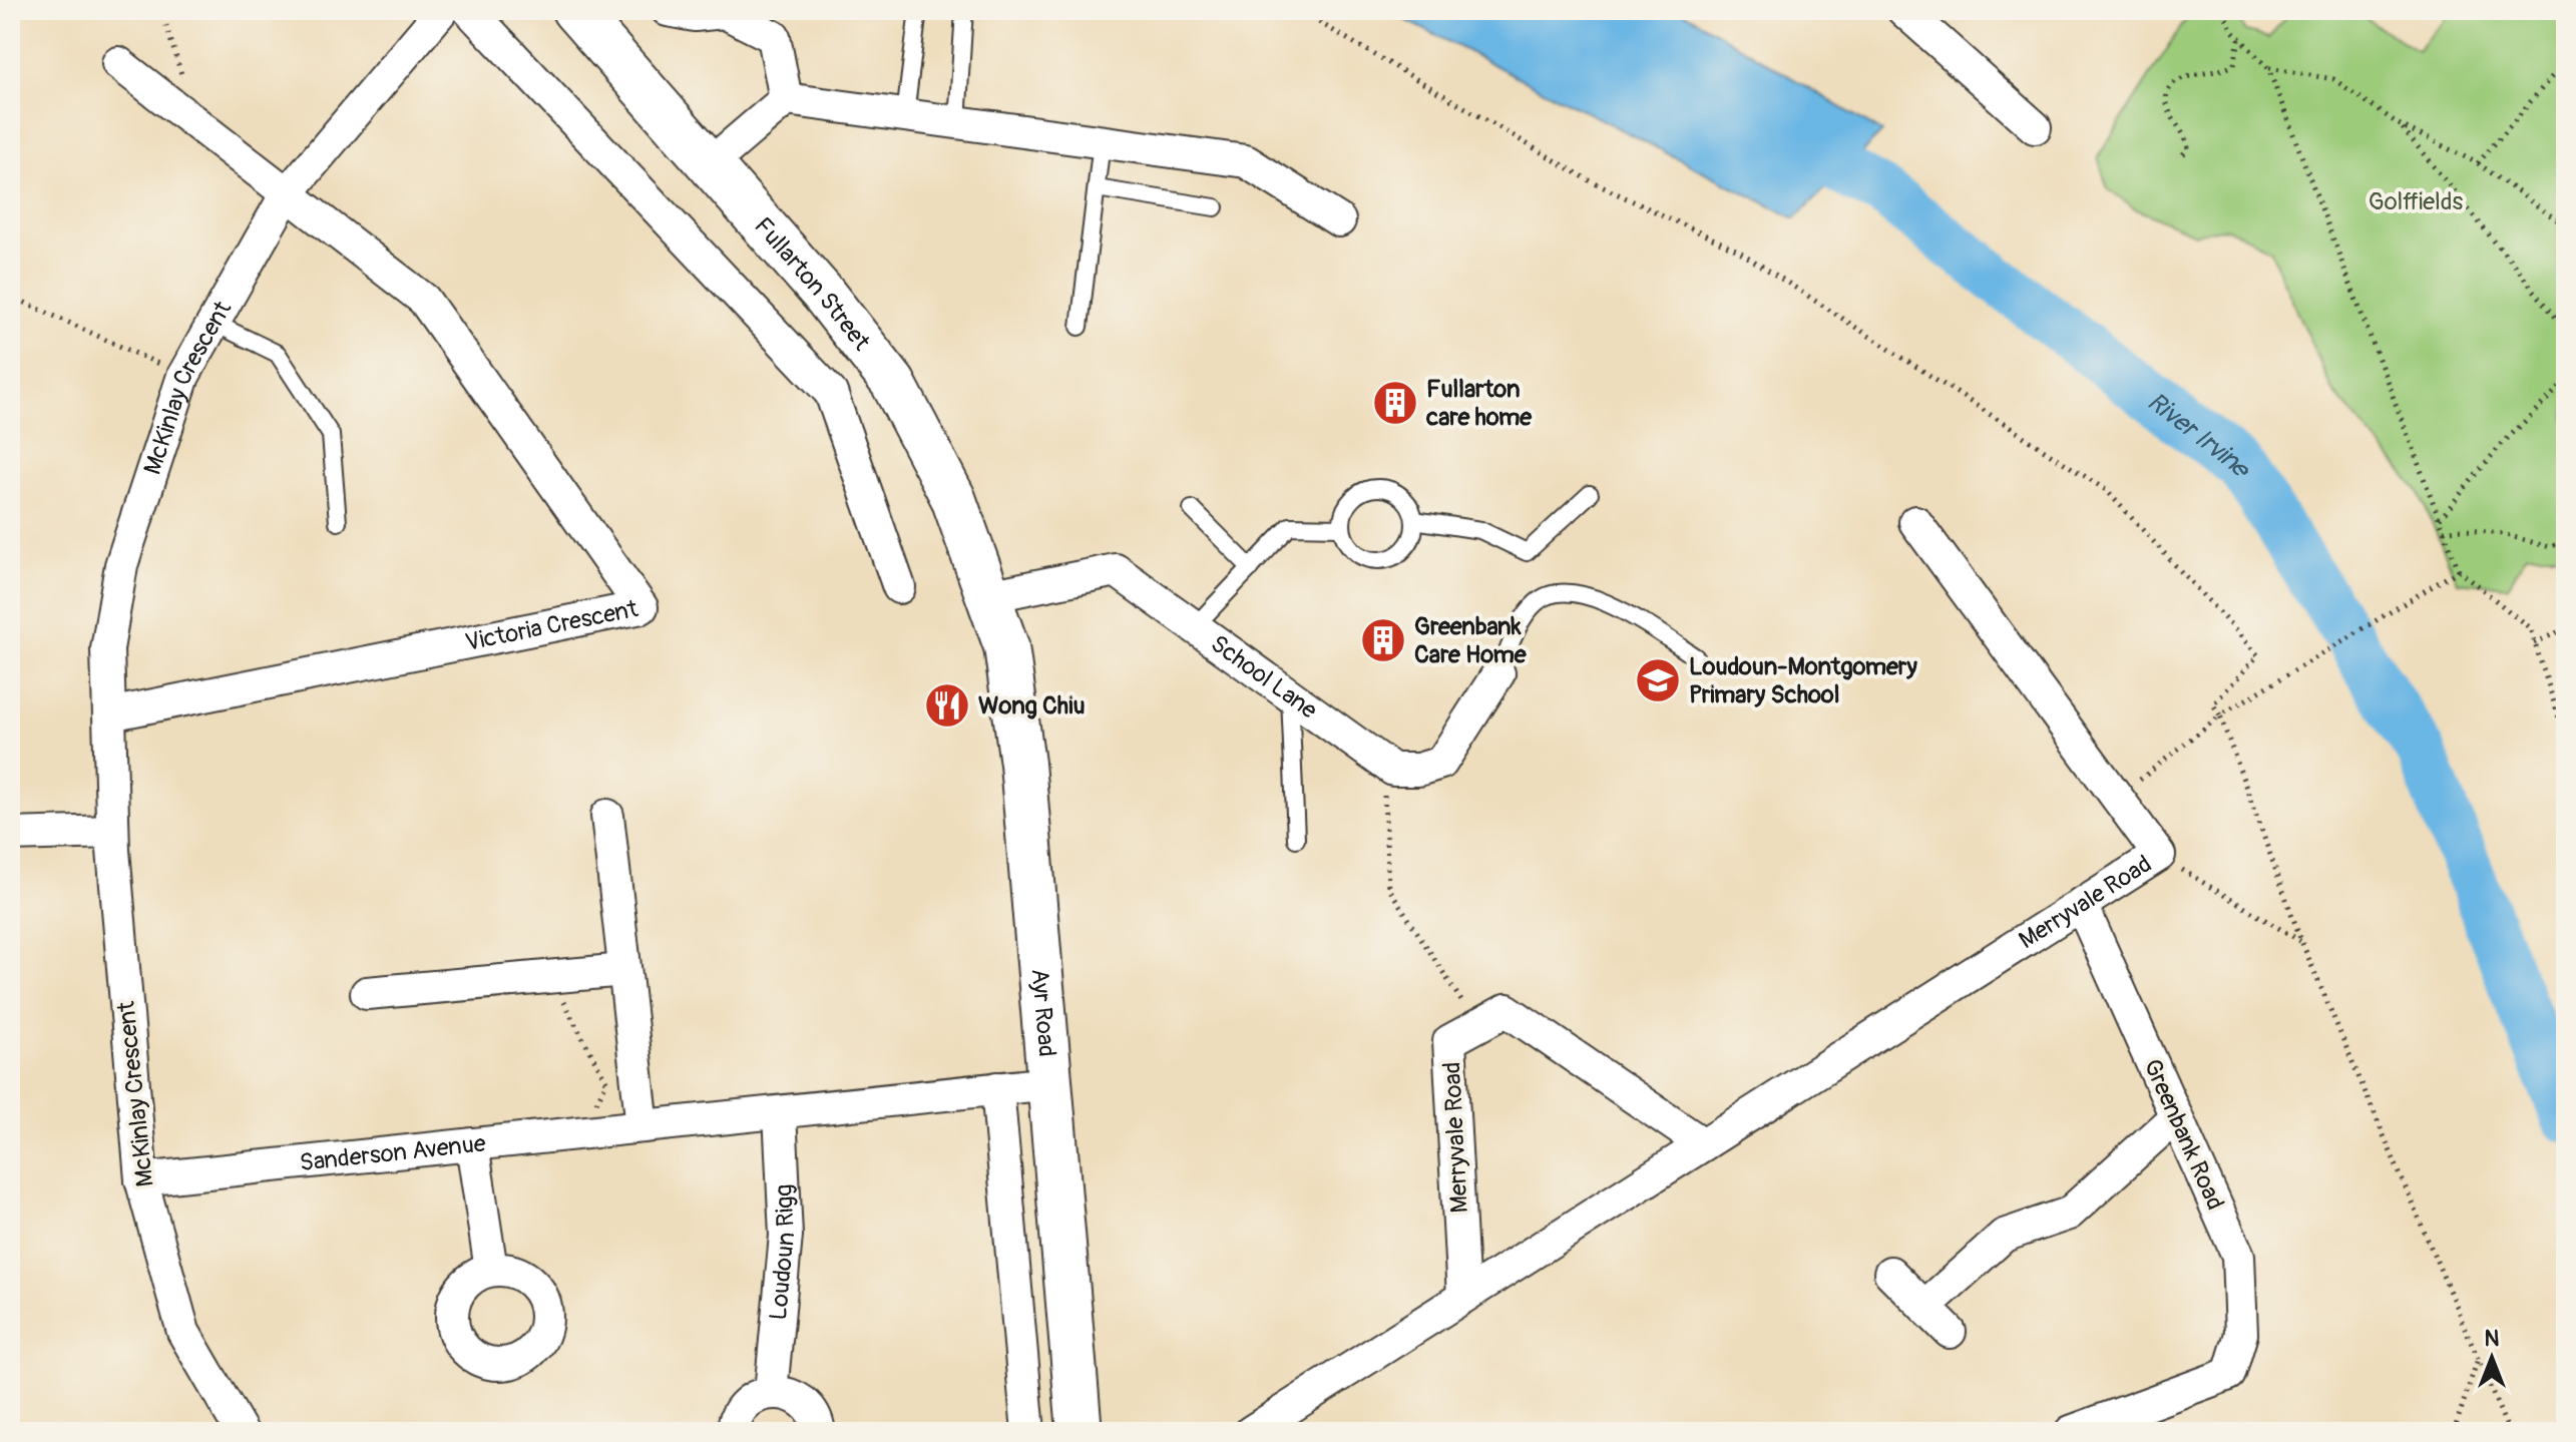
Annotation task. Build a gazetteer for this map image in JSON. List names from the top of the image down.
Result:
{
  "streets": {
    "main road": ["Fullarton Street", "Ayr Road"],
    "street": [
      "McKinlay Crescent",
      "Victoria Crescent",
      "School Lane",
      "Merryvale Road",
      "Greenbank Road",
      "Sanderson Avenue",
      "Loudoun Rigg"
    ]
  },
  "crossings": [
    ["Fullarton Street", "School Lane"],
    ["Fullarton Street", "Ayr Road"],
    ["McKinlay Crescent", "Victoria Crescent"],
    ["McKinlay Crescent", "Sanderson Avenue"],
    ["School Lane", "Ayr Road"],
    ["Merryvale Road", "Greenbank Road"],
    ["Ayr Road", "Sanderson Avenue"],
    ["Sanderson Avenue", "Loudoun Rigg"]
  ],
  "water": ["River Irvine"],
  "parks": ["Golffields"],
  "places": {
    "building": ["Fullarton care home", "Greenbank Care Home"],
    "school or university": ["Loudoun-Montgomery Primary School"],
    "restaurant": ["Wong Chiu"]
  },
  "north": "top"
}
